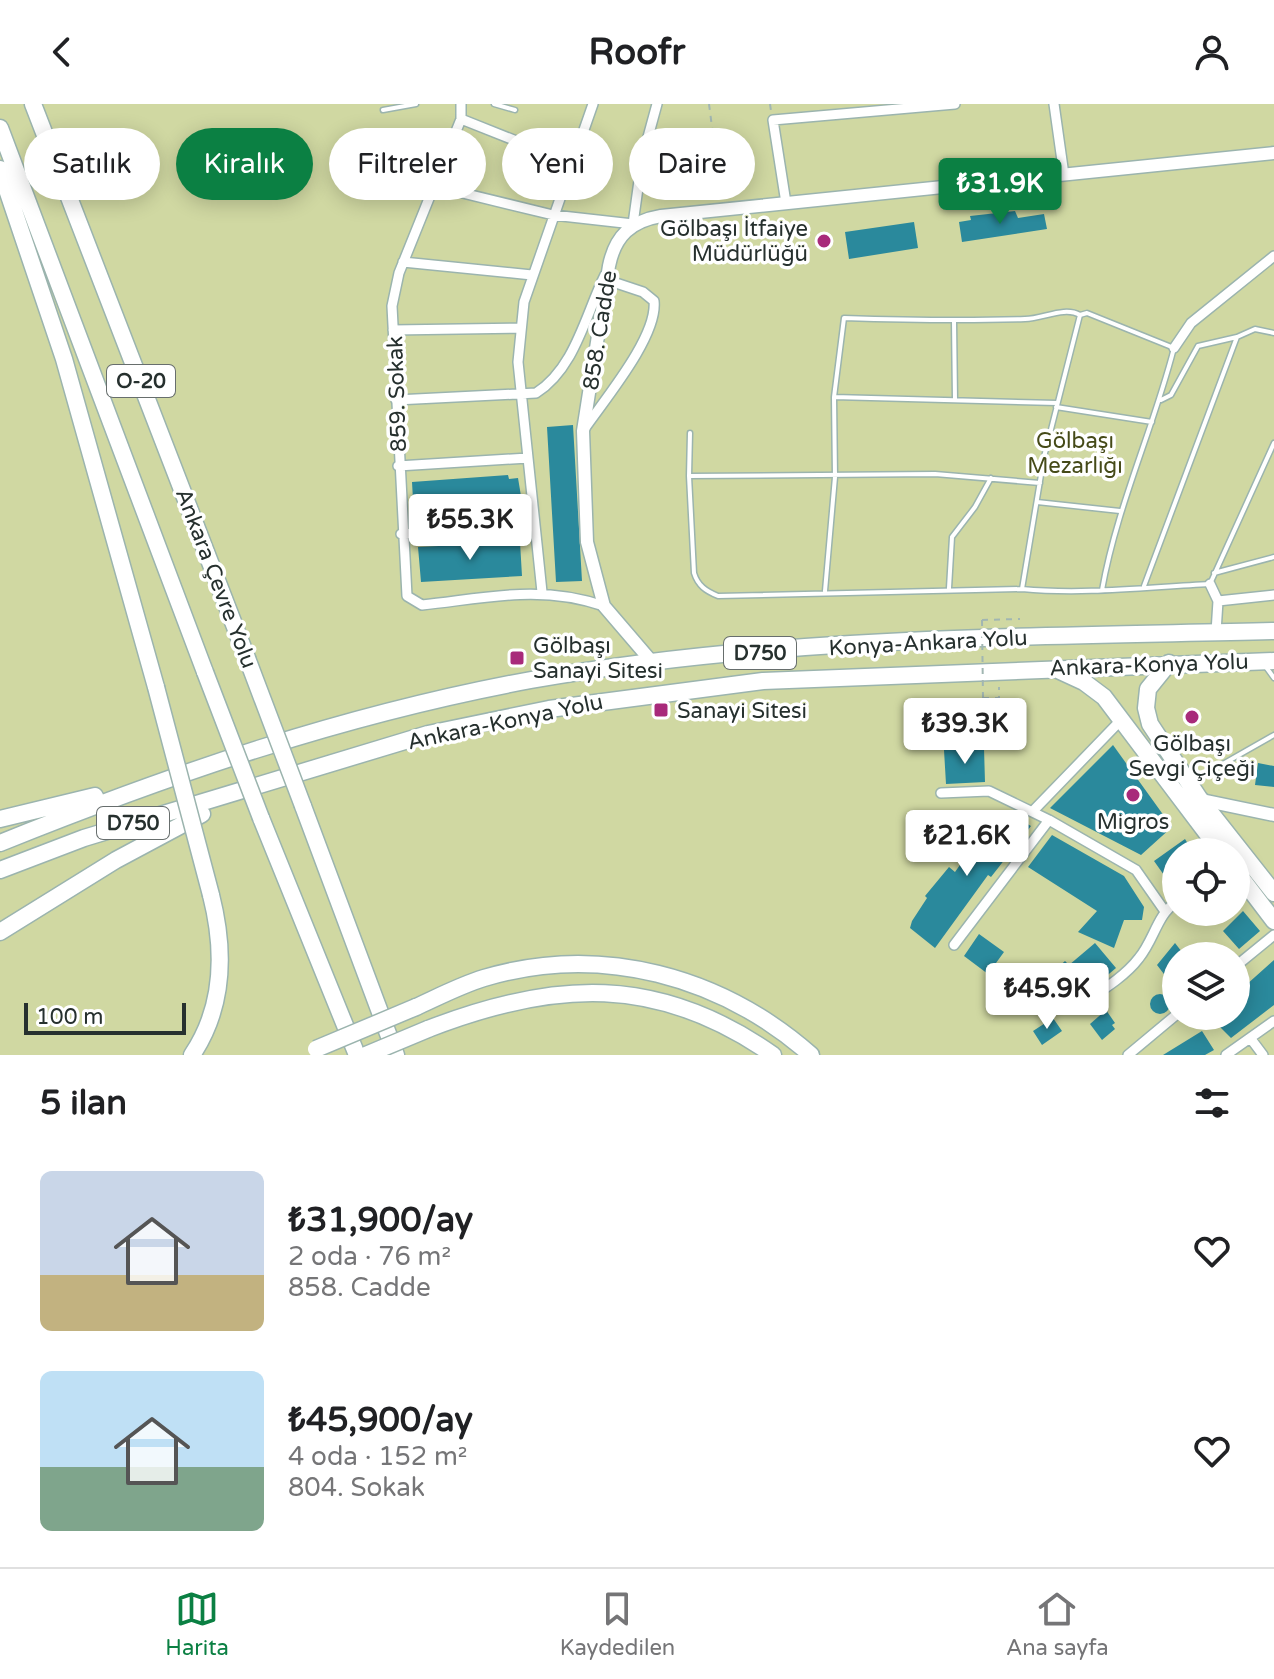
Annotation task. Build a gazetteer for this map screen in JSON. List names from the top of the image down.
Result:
{
  "streets": {
    "highway": [
      "O-20",
      "Ankara Çevre Yolu",
      "Konya-Ankara Yolu",
      "D750",
      "Ankara-Konya Yolu"
    ],
    "street": ["858. Cadde", "859. Sokak"]
  },
  "crossings": [
    ["858. Cadde", "859. Sokak"],
    ["Konya-Ankara Yolu", "D750"],
    ["D750", "Ankara-Konya Yolu"]
  ],
  "parks": ["Gölbaşı Mezarlığı"],
  "places": {
    "other": ["Gölbaşı İtfaiye Müdürlüğü", "Gölbaşı Sevgi Çiçeği", "Migros"],
    "transit": ["Gölbaşı Sanayi Sitesi", "Sanayi Sitesi"]
  },
  "scale_bar": "100 m",
  "page": {
    "header": "Roofr",
    "chip": [
      "Satılık",
      "Kiralık",
      "Filtreler",
      "Yeni",
      "Daire"
    ],
    "price": [
      "₺31.9K",
      "₺55.3K",
      "₺39.3K",
      "₺21.6K",
      "₺45.9K"
    ],
    "scale": "100 m",
    "heading": "5 ilan",
    "list": [
      {
        "name": "₺31,900/ay",
        "note": "2 oda · 76 m² · 858. Cadde"
      },
      {
        "name": "₺45,900/ay",
        "note": "4 oda · 152 m² · 804. Sokak"
      }
    ],
    "tabs": ["Harita", "Kaydedilen", "Ana sayfa"]
  }
}
